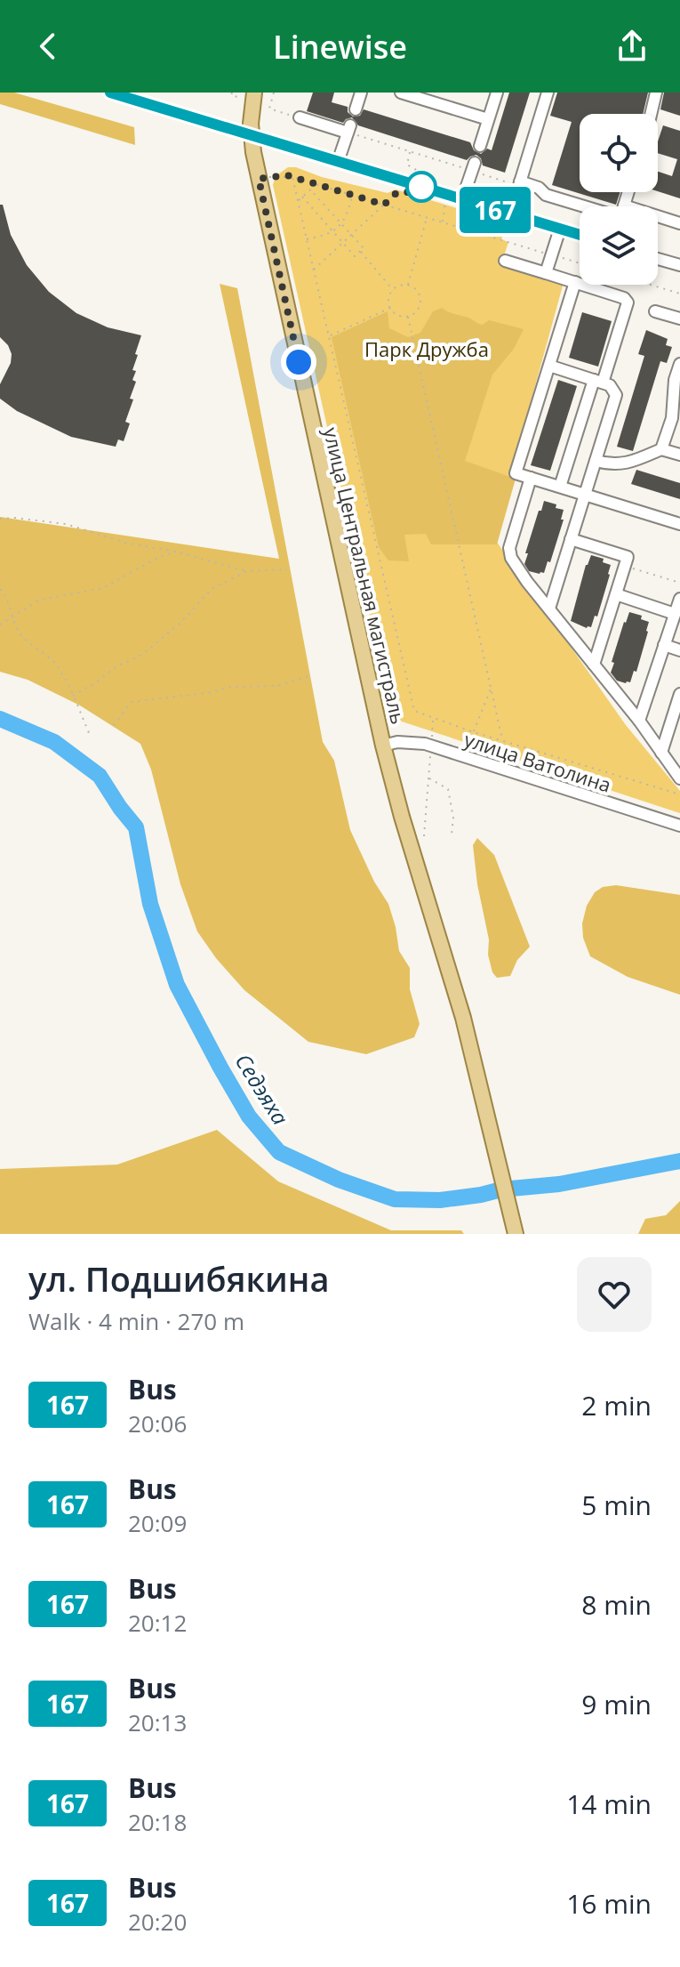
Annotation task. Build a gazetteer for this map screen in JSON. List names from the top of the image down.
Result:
{
  "streets": {
    "main road": ["улица Центральная магистраль"],
    "street": ["улица Ватолина"]
  },
  "crossings": [
    ["улица Центральная магистраль", "улица Ватолина"]
  ],
  "water": ["Седэяха"],
  "parks": ["Парк Дружба"],
  "lines": ["bus line 167"],
  "page": {
    "header": "Linewise",
    "on_map": "167",
    "heading": ["ул. Подшибякина", "Walk · 4 min · 270 m"],
    "list": [
      {
        "mark": "167",
        "name": "Bus",
        "note": "20:06",
        "value": "2 min"
      },
      {
        "mark": "167",
        "name": "Bus",
        "note": "20:09",
        "value": "5 min"
      },
      {
        "mark": "167",
        "name": "Bus",
        "note": "20:12",
        "value": "8 min"
      },
      {
        "mark": "167",
        "name": "Bus",
        "note": "20:13",
        "value": "9 min"
      },
      {
        "mark": "167",
        "name": "Bus",
        "note": "20:18",
        "value": "14 min"
      },
      {
        "mark": "167",
        "name": "Bus",
        "note": "20:20",
        "value": "16 min"
      }
    ]
  }
}
